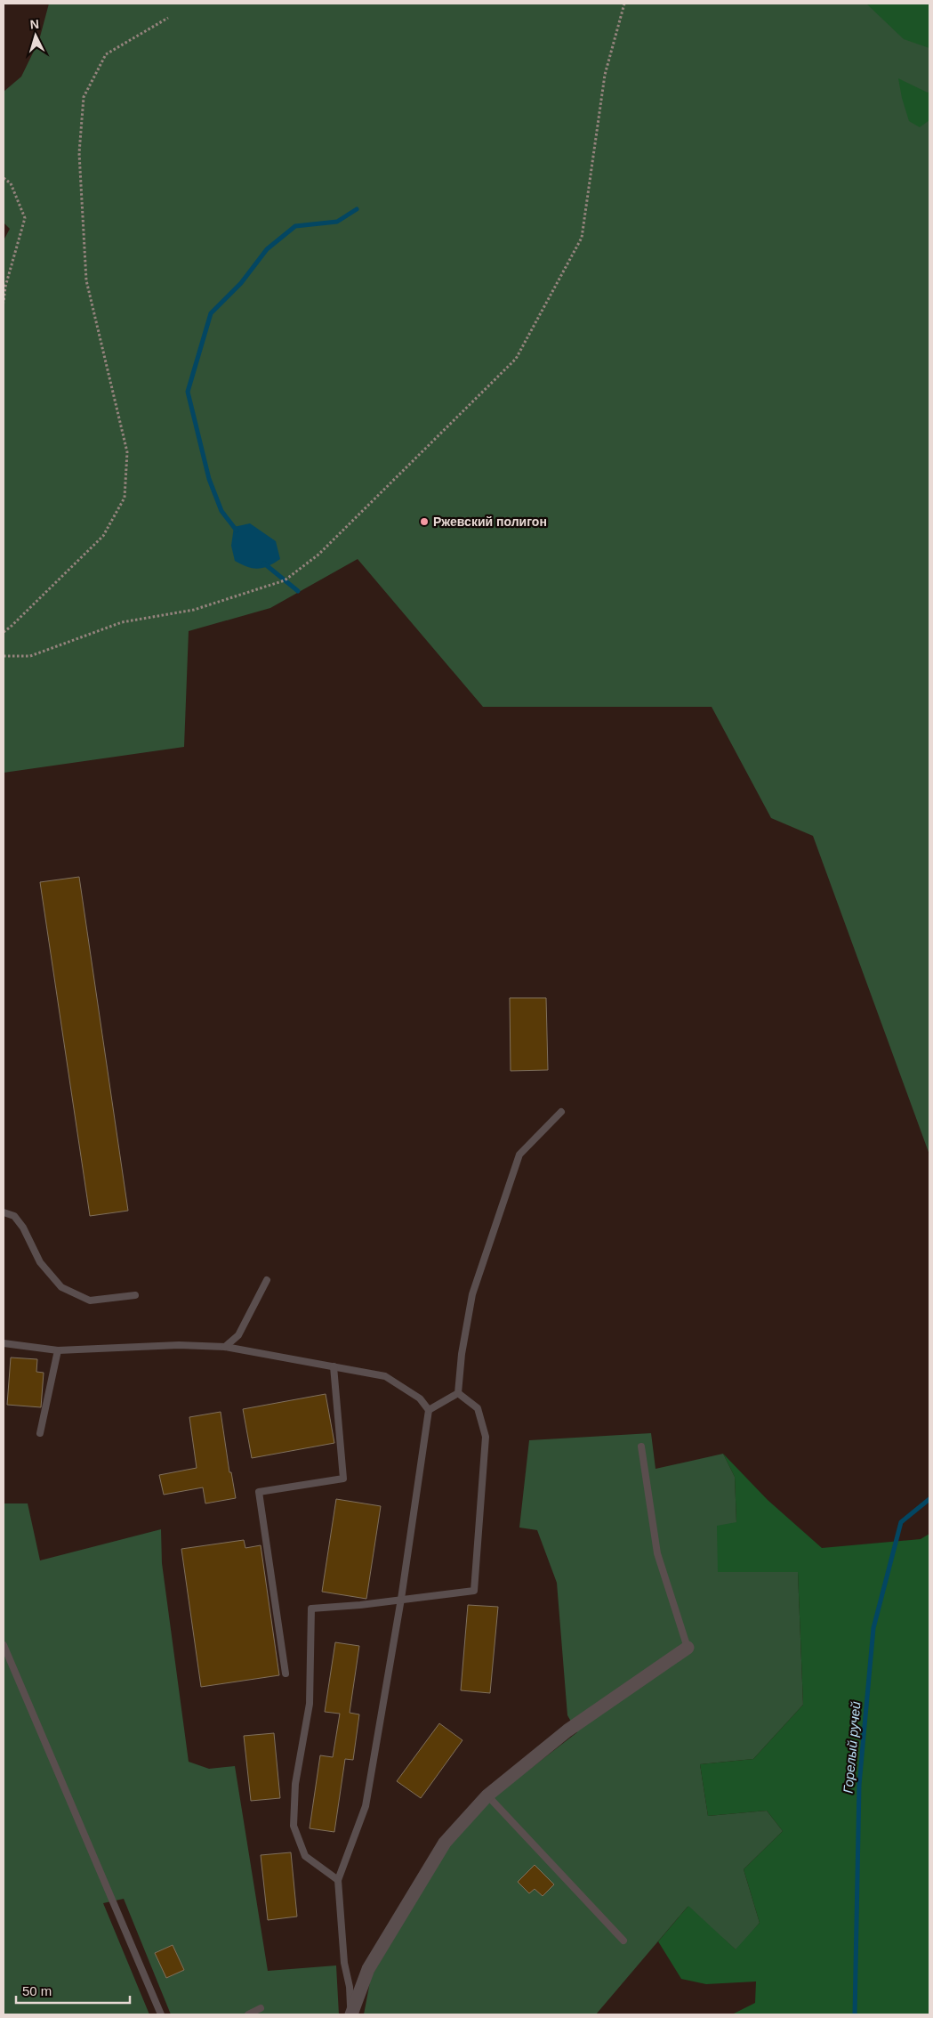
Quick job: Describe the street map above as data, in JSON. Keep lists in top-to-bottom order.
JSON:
{
  "water": ["Горелый ручей"],
  "places": ["Ржевский полигон"],
  "scale_bar": "50 m",
  "north": "top"
}
